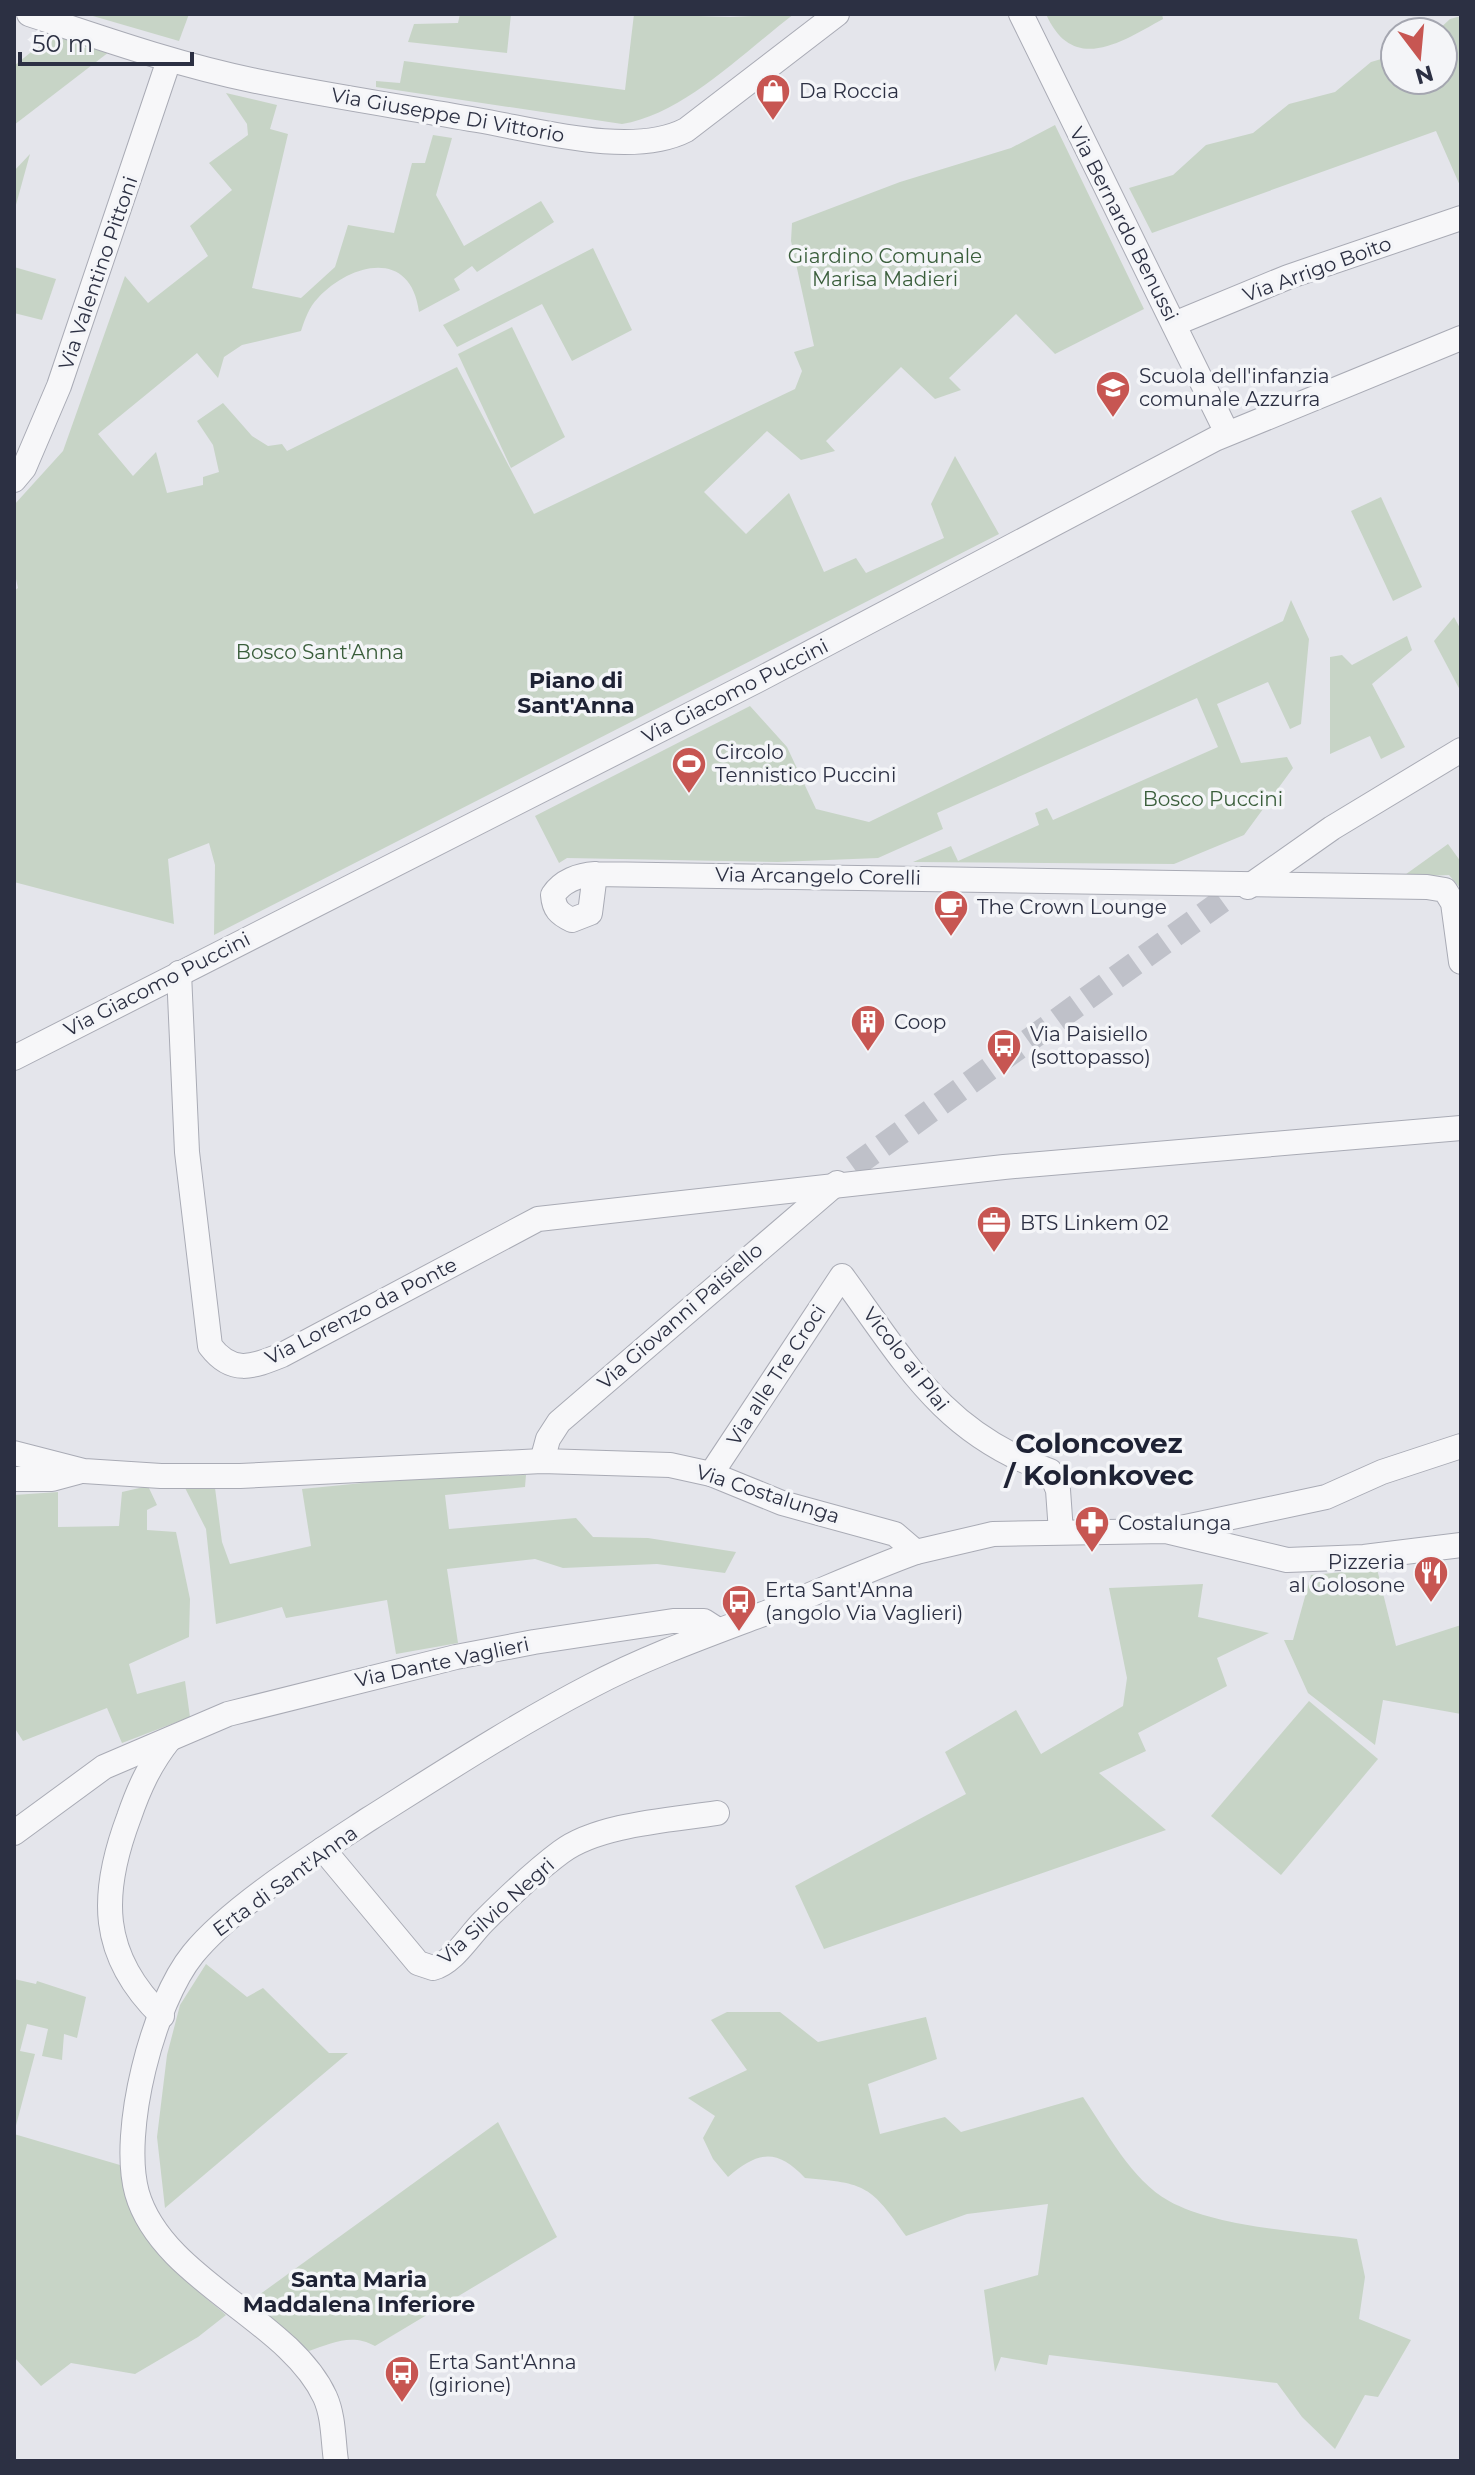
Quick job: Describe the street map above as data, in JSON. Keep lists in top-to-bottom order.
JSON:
{
  "streets": {
    "street": [
      "Via Giuseppe Di Vittorio",
      "Via Bernardo Benussi",
      "Via Arrigo Boito",
      "Via Valentino Pittoni",
      "Via Giacomo Puccini",
      "Via Arcangelo Corelli",
      "Via Lorenzo da Ponte",
      "Via Giovanni Paisiello",
      "Vicolo ai Plai",
      "Via alle Tre Croci",
      "Via Costalunga",
      "Via Dante Vaglieri",
      "Erta di Sant'Anna",
      "Via Silvio Negri"
    ]
  },
  "crossings": [
    ["Via Giuseppe Di Vittorio", "Via Valentino Pittoni"],
    ["Via Bernardo Benussi", "Via Arrigo Boito"],
    ["Via Bernardo Benussi", "Via Giacomo Puccini"],
    ["Via Giacomo Puccini", "Via Lorenzo da Ponte"],
    ["Via Lorenzo da Ponte", "Via Giovanni Paisiello"],
    ["Via Giovanni Paisiello", "Via Costalunga"],
    ["Vicolo ai Plai", "Via alle Tre Croci"],
    ["Via alle Tre Croci", "Via Costalunga"],
    ["Via Costalunga", "Erta di Sant'Anna"],
    ["Via Dante Vaglieri", "Erta di Sant'Anna"],
    ["Erta di Sant'Anna", "Via Silvio Negri"]
  ],
  "districts": ["Piano di Sant'Anna", "Coloncovez / Kolonkovec", "Santa Maria Maddalena Inferiore"],
  "parks": ["Giardino Comunale Marisa Madieri", "Bosco Sant'Anna", "Bosco Puccini"],
  "places": {
    "shop": ["Da Roccia"],
    "school or university": ["Scuola dell'infanzia comunale Azzurra"],
    "sports": ["Circolo Tennistico Puccini"],
    "cafe": ["The Crown Lounge"],
    "building": ["Coop"],
    "bus stop": ["Via Paisiello (sottopasso)", "Erta Sant'Anna (angolo Via Vaglieri)", "Erta Sant'Anna (girione)"],
    "office": ["BTS Linkem 02"],
    "pharmacy": ["Costalunga"],
    "restaurant": ["Pizzeria al Golosone"]
  },
  "scale_bar": "50 m",
  "north": "bottom"
}
